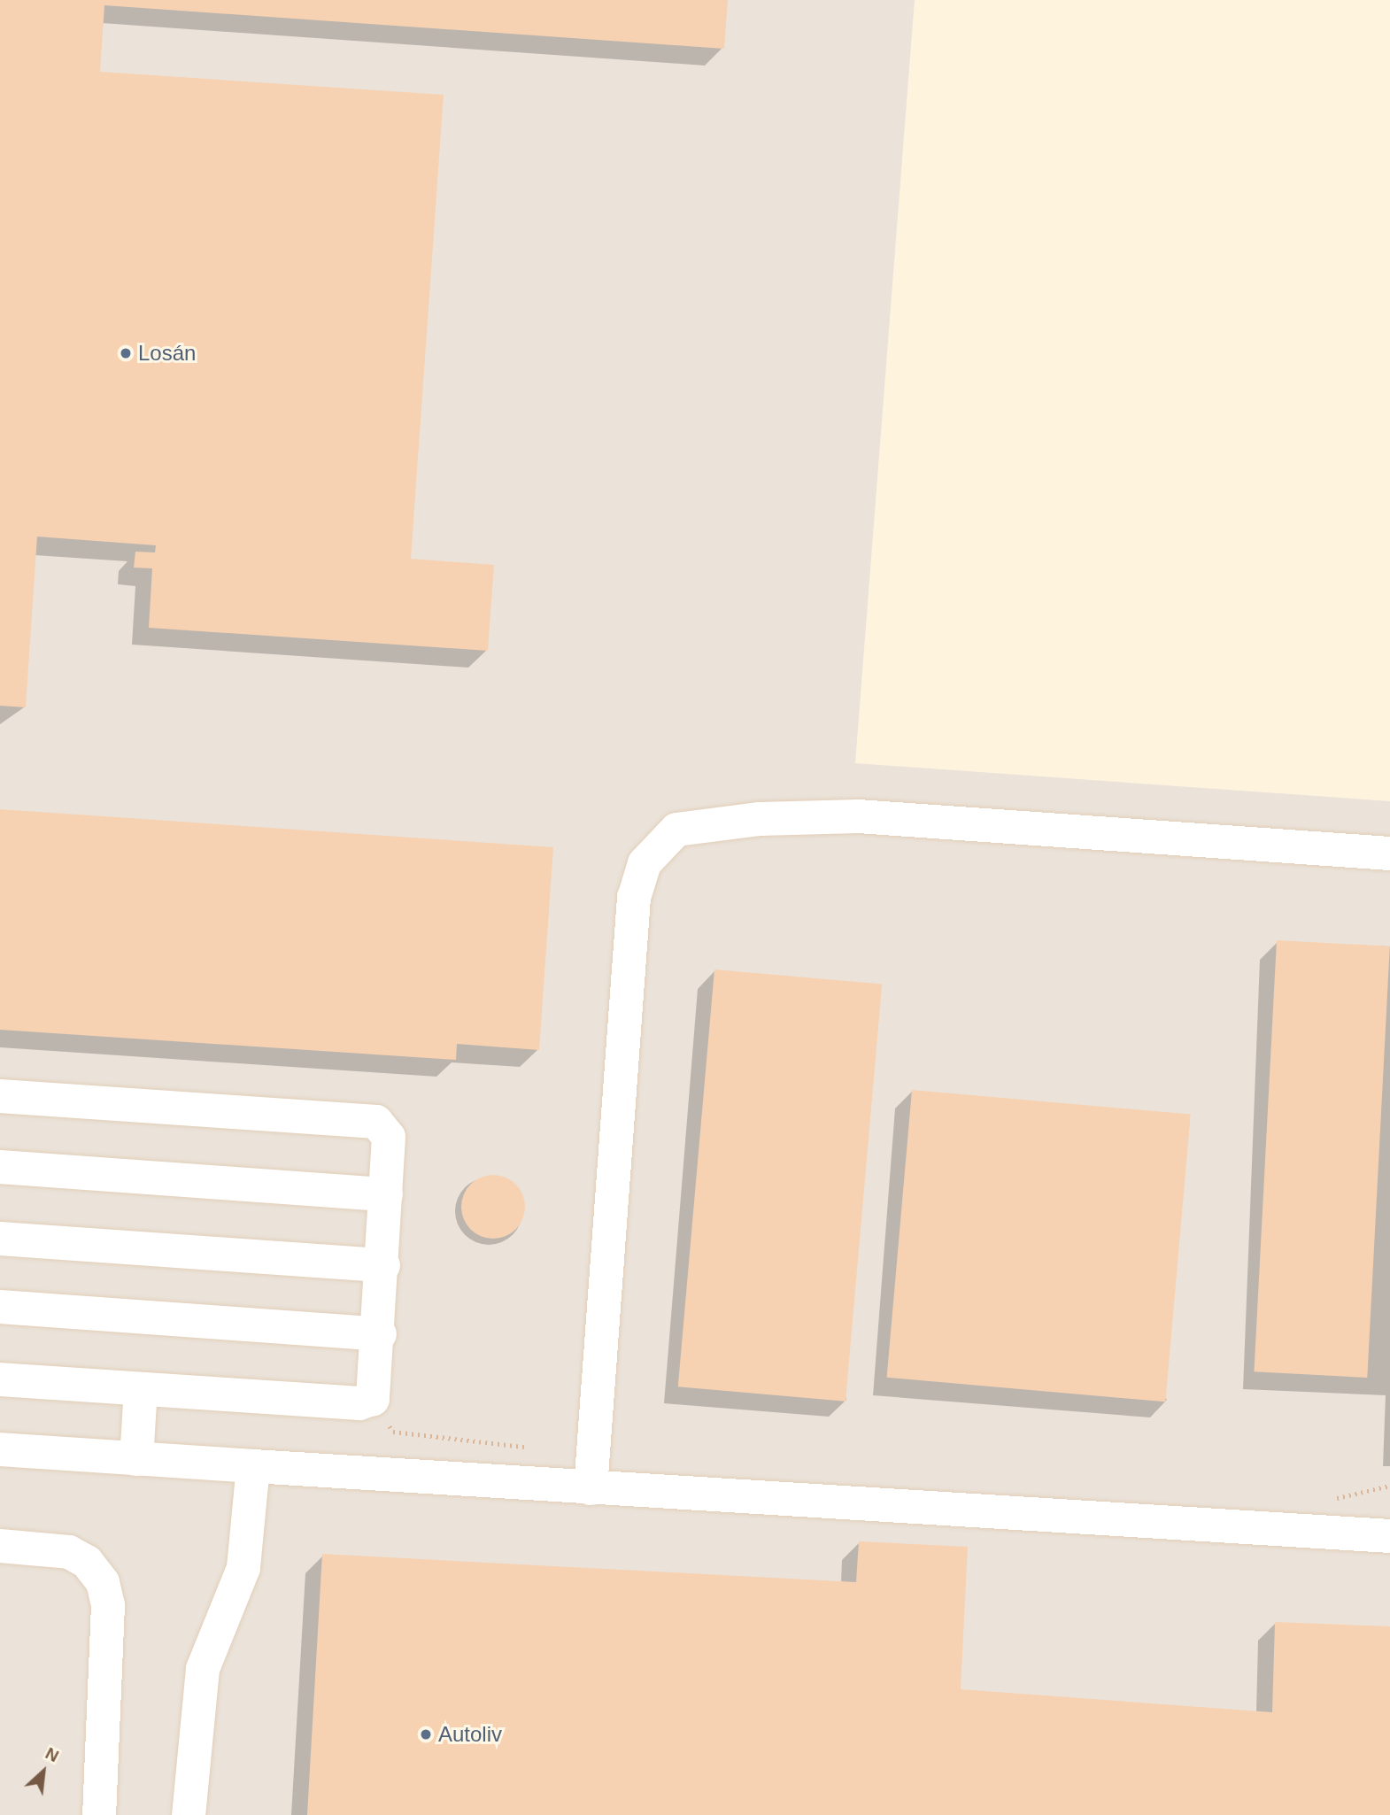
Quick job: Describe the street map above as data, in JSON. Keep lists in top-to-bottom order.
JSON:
{
  "places": ["Losán", "Autoliv"],
  "north": "top right"
}
